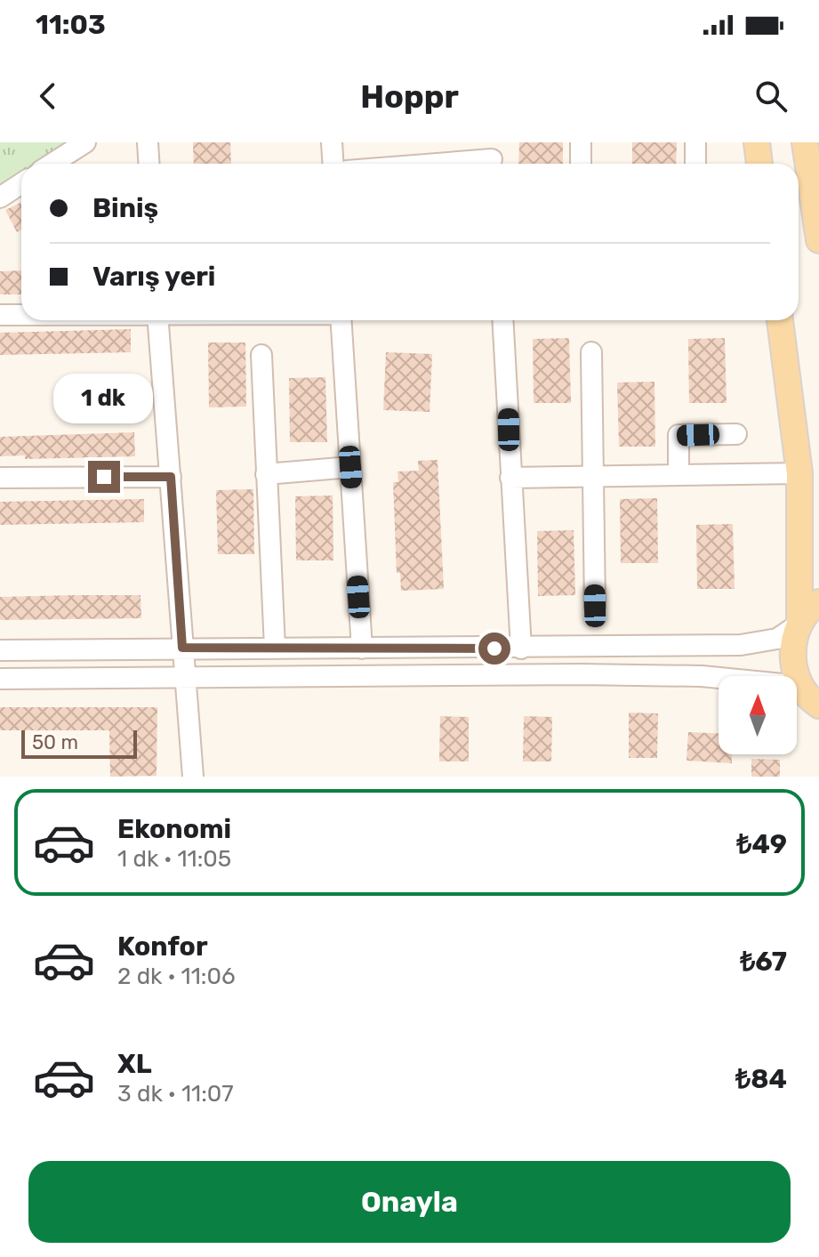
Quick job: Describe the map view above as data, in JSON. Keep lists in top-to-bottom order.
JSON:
{
  "scale_bar": "50 m",
  "north": "top",
  "page": {
    "status": "11:03",
    "header": "Hoppr",
    "banner": ["Biniş", "Varış yeri"],
    "bubble": "1 dk",
    "scale": "50 m",
    "list": [
      {
        "name": "Ekonomi",
        "note": "1 dk · 11:05",
        "value": "₺49"
      },
      {
        "name": "Konfor",
        "note": "2 dk · 11:06",
        "value": "₺67"
      },
      {
        "name": "XL",
        "note": "3 dk · 11:07",
        "value": "₺84"
      }
    ],
    "buttons": "Onayla"
  }
}
